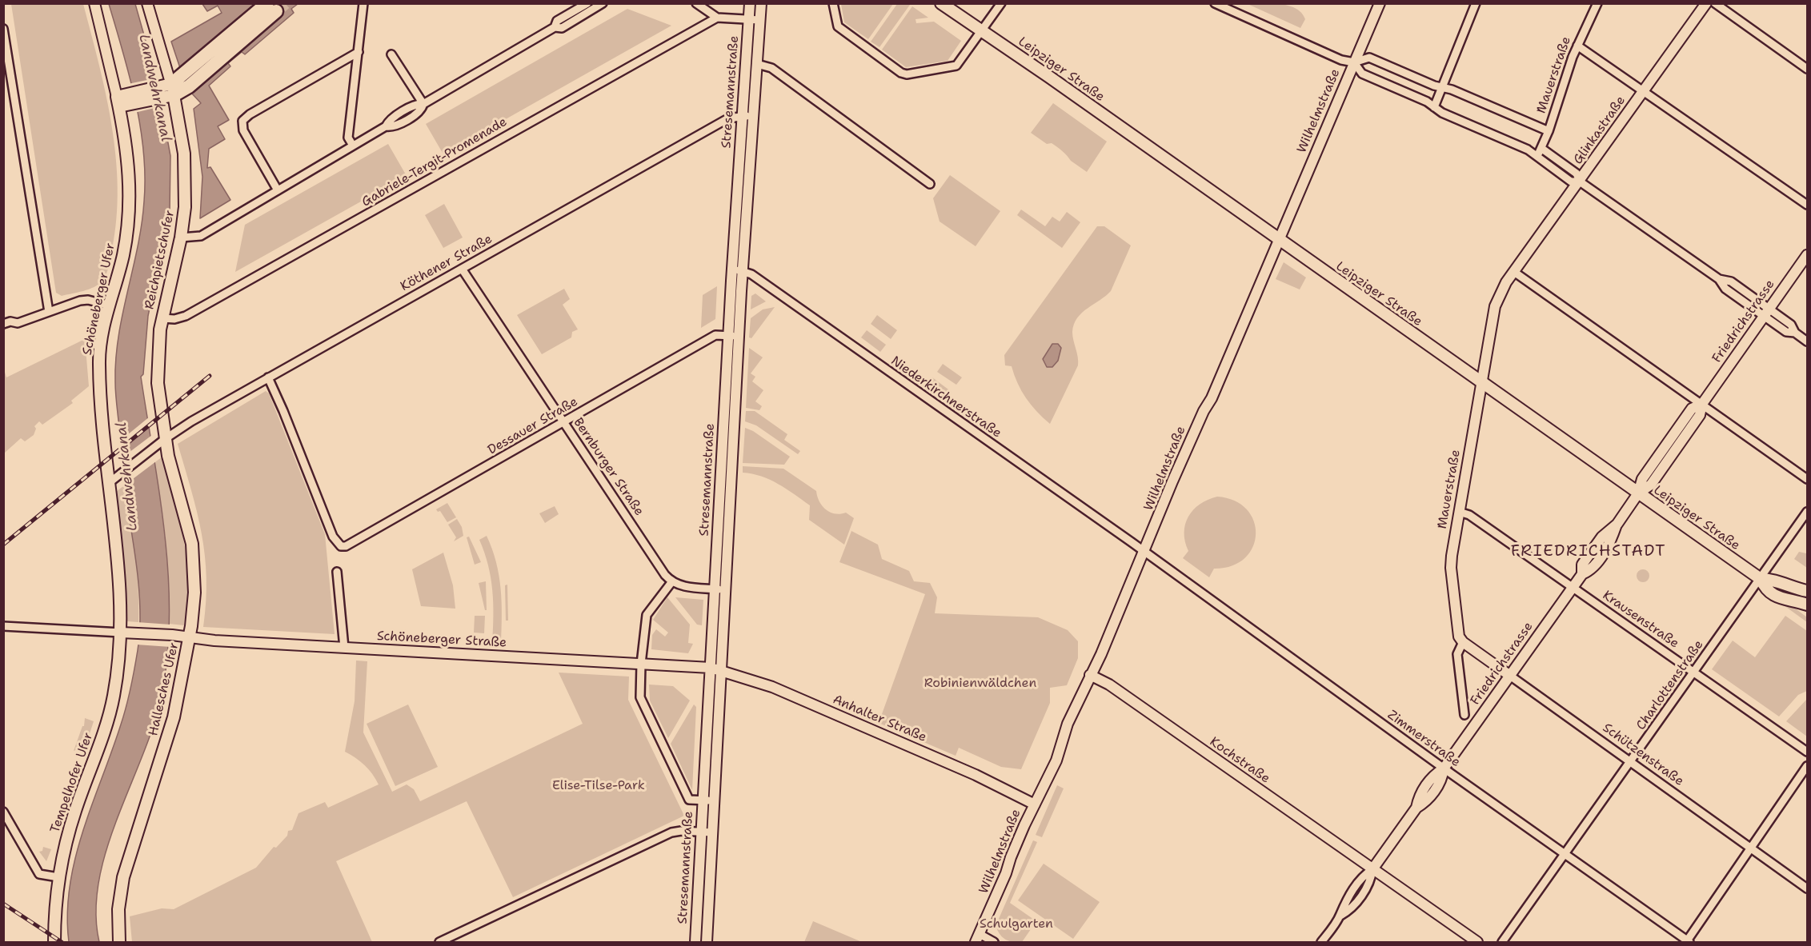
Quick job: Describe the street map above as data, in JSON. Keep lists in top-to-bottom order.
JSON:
{
  "streets": {
    "main road": [
      "Leipziger Straße",
      "Mauerstraße",
      "Stresemannstraße",
      "Wilhelmstraße",
      "Glinkastraße",
      "Reichpietschufer",
      "Schöneberger Ufer",
      "Friedrichstrasse",
      "Schöneberger Straße",
      "Hallesches Ufer",
      "Anhalter Straße",
      "Schützenstraße",
      "Kochstraße",
      "Tempelhofer Ufer"
    ],
    "street": [
      "Gabriele-Tergit-Promenade",
      "Köthener Straße",
      "Niederkirchnerstraße",
      "Dessauer Straße",
      "Bernburger Straße",
      "Krausenstraße",
      "Charlottenstraße",
      "Zimmerstraße"
    ]
  },
  "crossings": [
    ["Leipziger Straße", "Mauerstraße"],
    ["Leipziger Straße", "Wilhelmstraße"],
    ["Leipziger Straße", "Friedrichstrasse"],
    ["Leipziger Straße", "Charlottenstraße"],
    ["Mauerstraße", "Glinkastraße"],
    ["Mauerstraße", "Krausenstraße"],
    ["Mauerstraße", "Schützenstraße"],
    ["Stresemannstraße", "Köthener Straße"],
    ["Stresemannstraße", "Niederkirchnerstraße"],
    ["Stresemannstraße", "Dessauer Straße"],
    ["Stresemannstraße", "Schöneberger Straße"],
    ["Stresemannstraße", "Anhalter Straße"],
    ["Wilhelmstraße", "Niederkirchnerstraße"],
    ["Wilhelmstraße", "Anhalter Straße"],
    ["Wilhelmstraße", "Zimmerstraße"],
    ["Wilhelmstraße", "Kochstraße"],
    ["Gabriele-Tergit-Promenade", "Reichpietschufer"],
    ["Reichpietschufer", "Köthener Straße"],
    ["Reichpietschufer", "Hallesches Ufer"],
    ["Köthener Straße", "Schöneberger Ufer"],
    ["Köthener Straße", "Dessauer Straße"],
    ["Köthener Straße", "Bernburger Straße"],
    ["Köthener Straße", "Hallesches Ufer"],
    ["Schöneberger Ufer", "Schöneberger Straße"],
    ["Schöneberger Ufer", "Tempelhofer Ufer"],
    ["Friedrichstrasse", "Krausenstraße"],
    ["Friedrichstrasse", "Zimmerstraße"],
    ["Friedrichstrasse", "Schützenstraße"],
    ["Friedrichstrasse", "Kochstraße"],
    ["Niederkirchnerstraße", "Zimmerstraße"],
    ["Dessauer Straße", "Bernburger Straße"],
    ["Krausenstraße", "Charlottenstraße"],
    ["Schöneberger Straße", "Hallesches Ufer"],
    ["Schöneberger Straße", "Anhalter Straße"],
    ["Schöneberger Straße", "Tempelhofer Ufer"],
    ["Charlottenstraße", "Zimmerstraße"],
    ["Charlottenstraße", "Schützenstraße"]
  ],
  "districts": ["FRIEDRICHSTADT"],
  "water": ["Landwehrkanal"],
  "parks": ["Robinienwäldchen", "Elise-Tilse-Park", "Schulgarten"]
}
